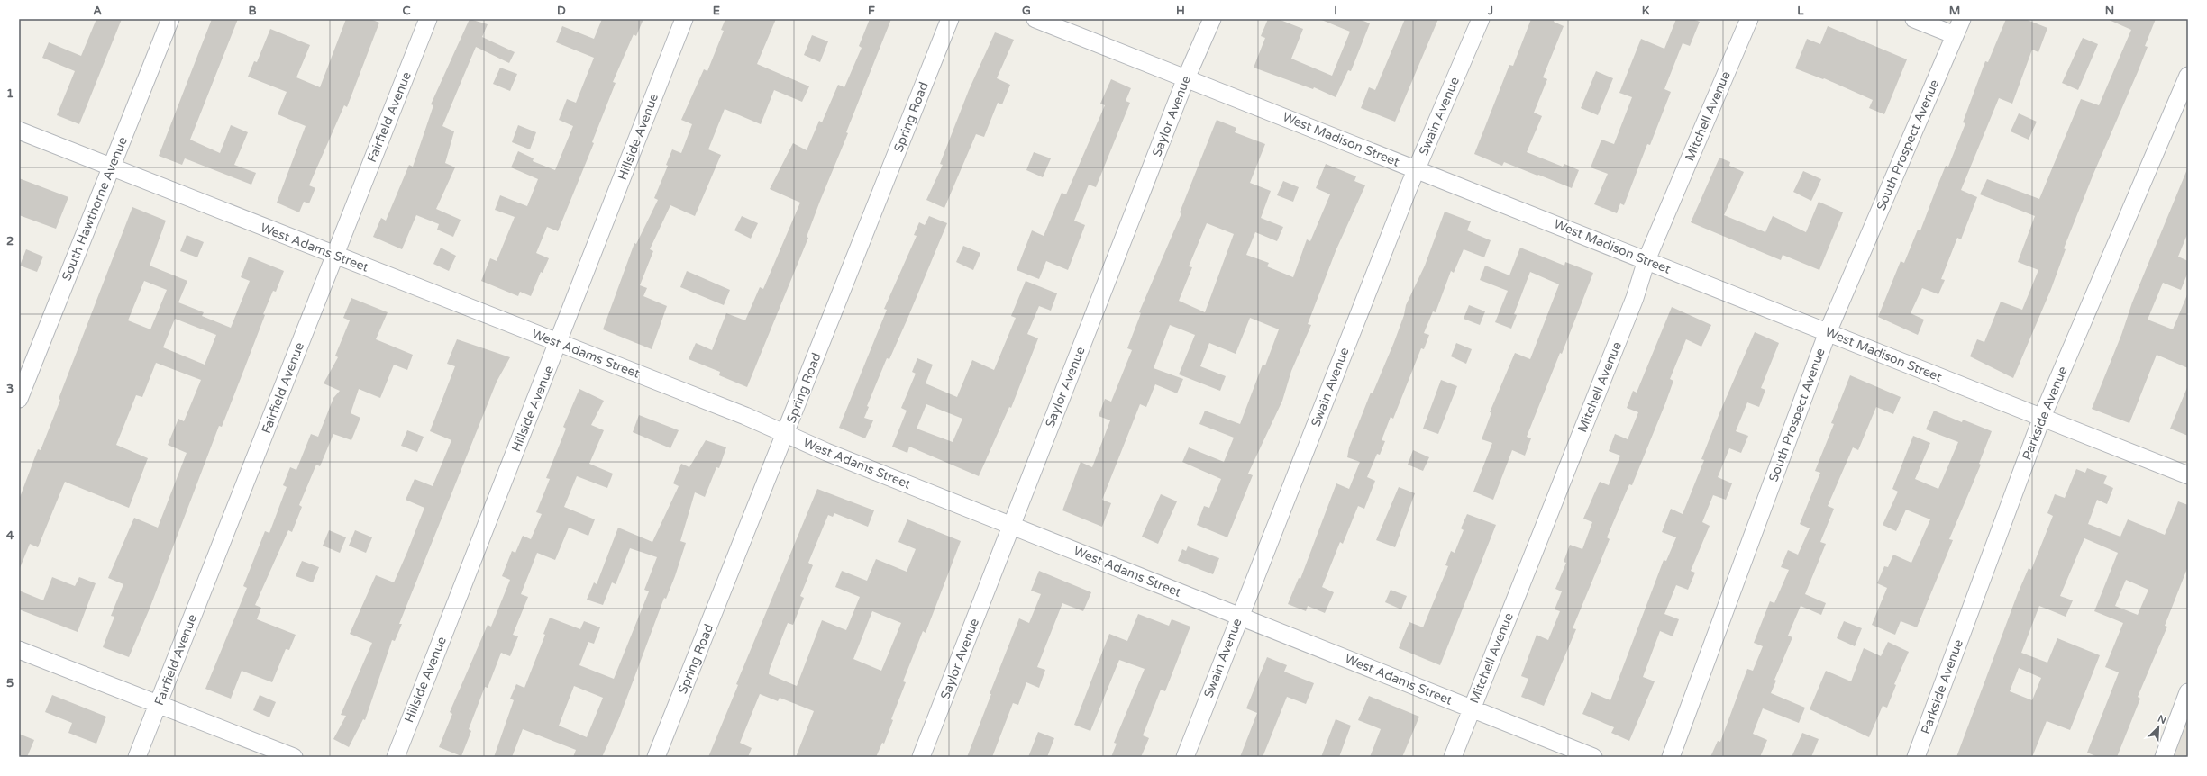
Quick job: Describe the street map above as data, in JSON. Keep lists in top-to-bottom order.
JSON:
{
  "streets": {
    "street": [
      "Saylor Avenue",
      "Swain Avenue",
      "Mitchell Avenue",
      "Fairfield Avenue",
      "Spring Road",
      "Hillside Avenue",
      "West Madison Street",
      "South Prospect Avenue",
      "South Hawthorne Avenue",
      "West Adams Street",
      "Parkside Avenue"
    ]
  },
  "crossings": [
    ["Saylor Avenue", "West Madison Street"],
    ["Saylor Avenue", "West Adams Street"],
    ["Swain Avenue", "West Madison Street"],
    ["Swain Avenue", "West Adams Street"],
    ["Mitchell Avenue", "West Madison Street"],
    ["Mitchell Avenue", "West Adams Street"],
    ["Fairfield Avenue", "West Adams Street"],
    ["Spring Road", "West Adams Street"],
    ["Hillside Avenue", "West Adams Street"],
    ["West Madison Street", "South Prospect Avenue"],
    ["West Madison Street", "Parkside Avenue"],
    ["South Hawthorne Avenue", "West Adams Street"]
  ],
  "north": "top right",
  "grid": {
    "columns": [
      "A",
      "B",
      "C",
      "D",
      "E",
      "F",
      "G",
      "H",
      "I",
      "J",
      "K",
      "L",
      "M",
      "N"
    ],
    "rows": [
      "1",
      "2",
      "3",
      "4",
      "5"
    ]
  }
}
